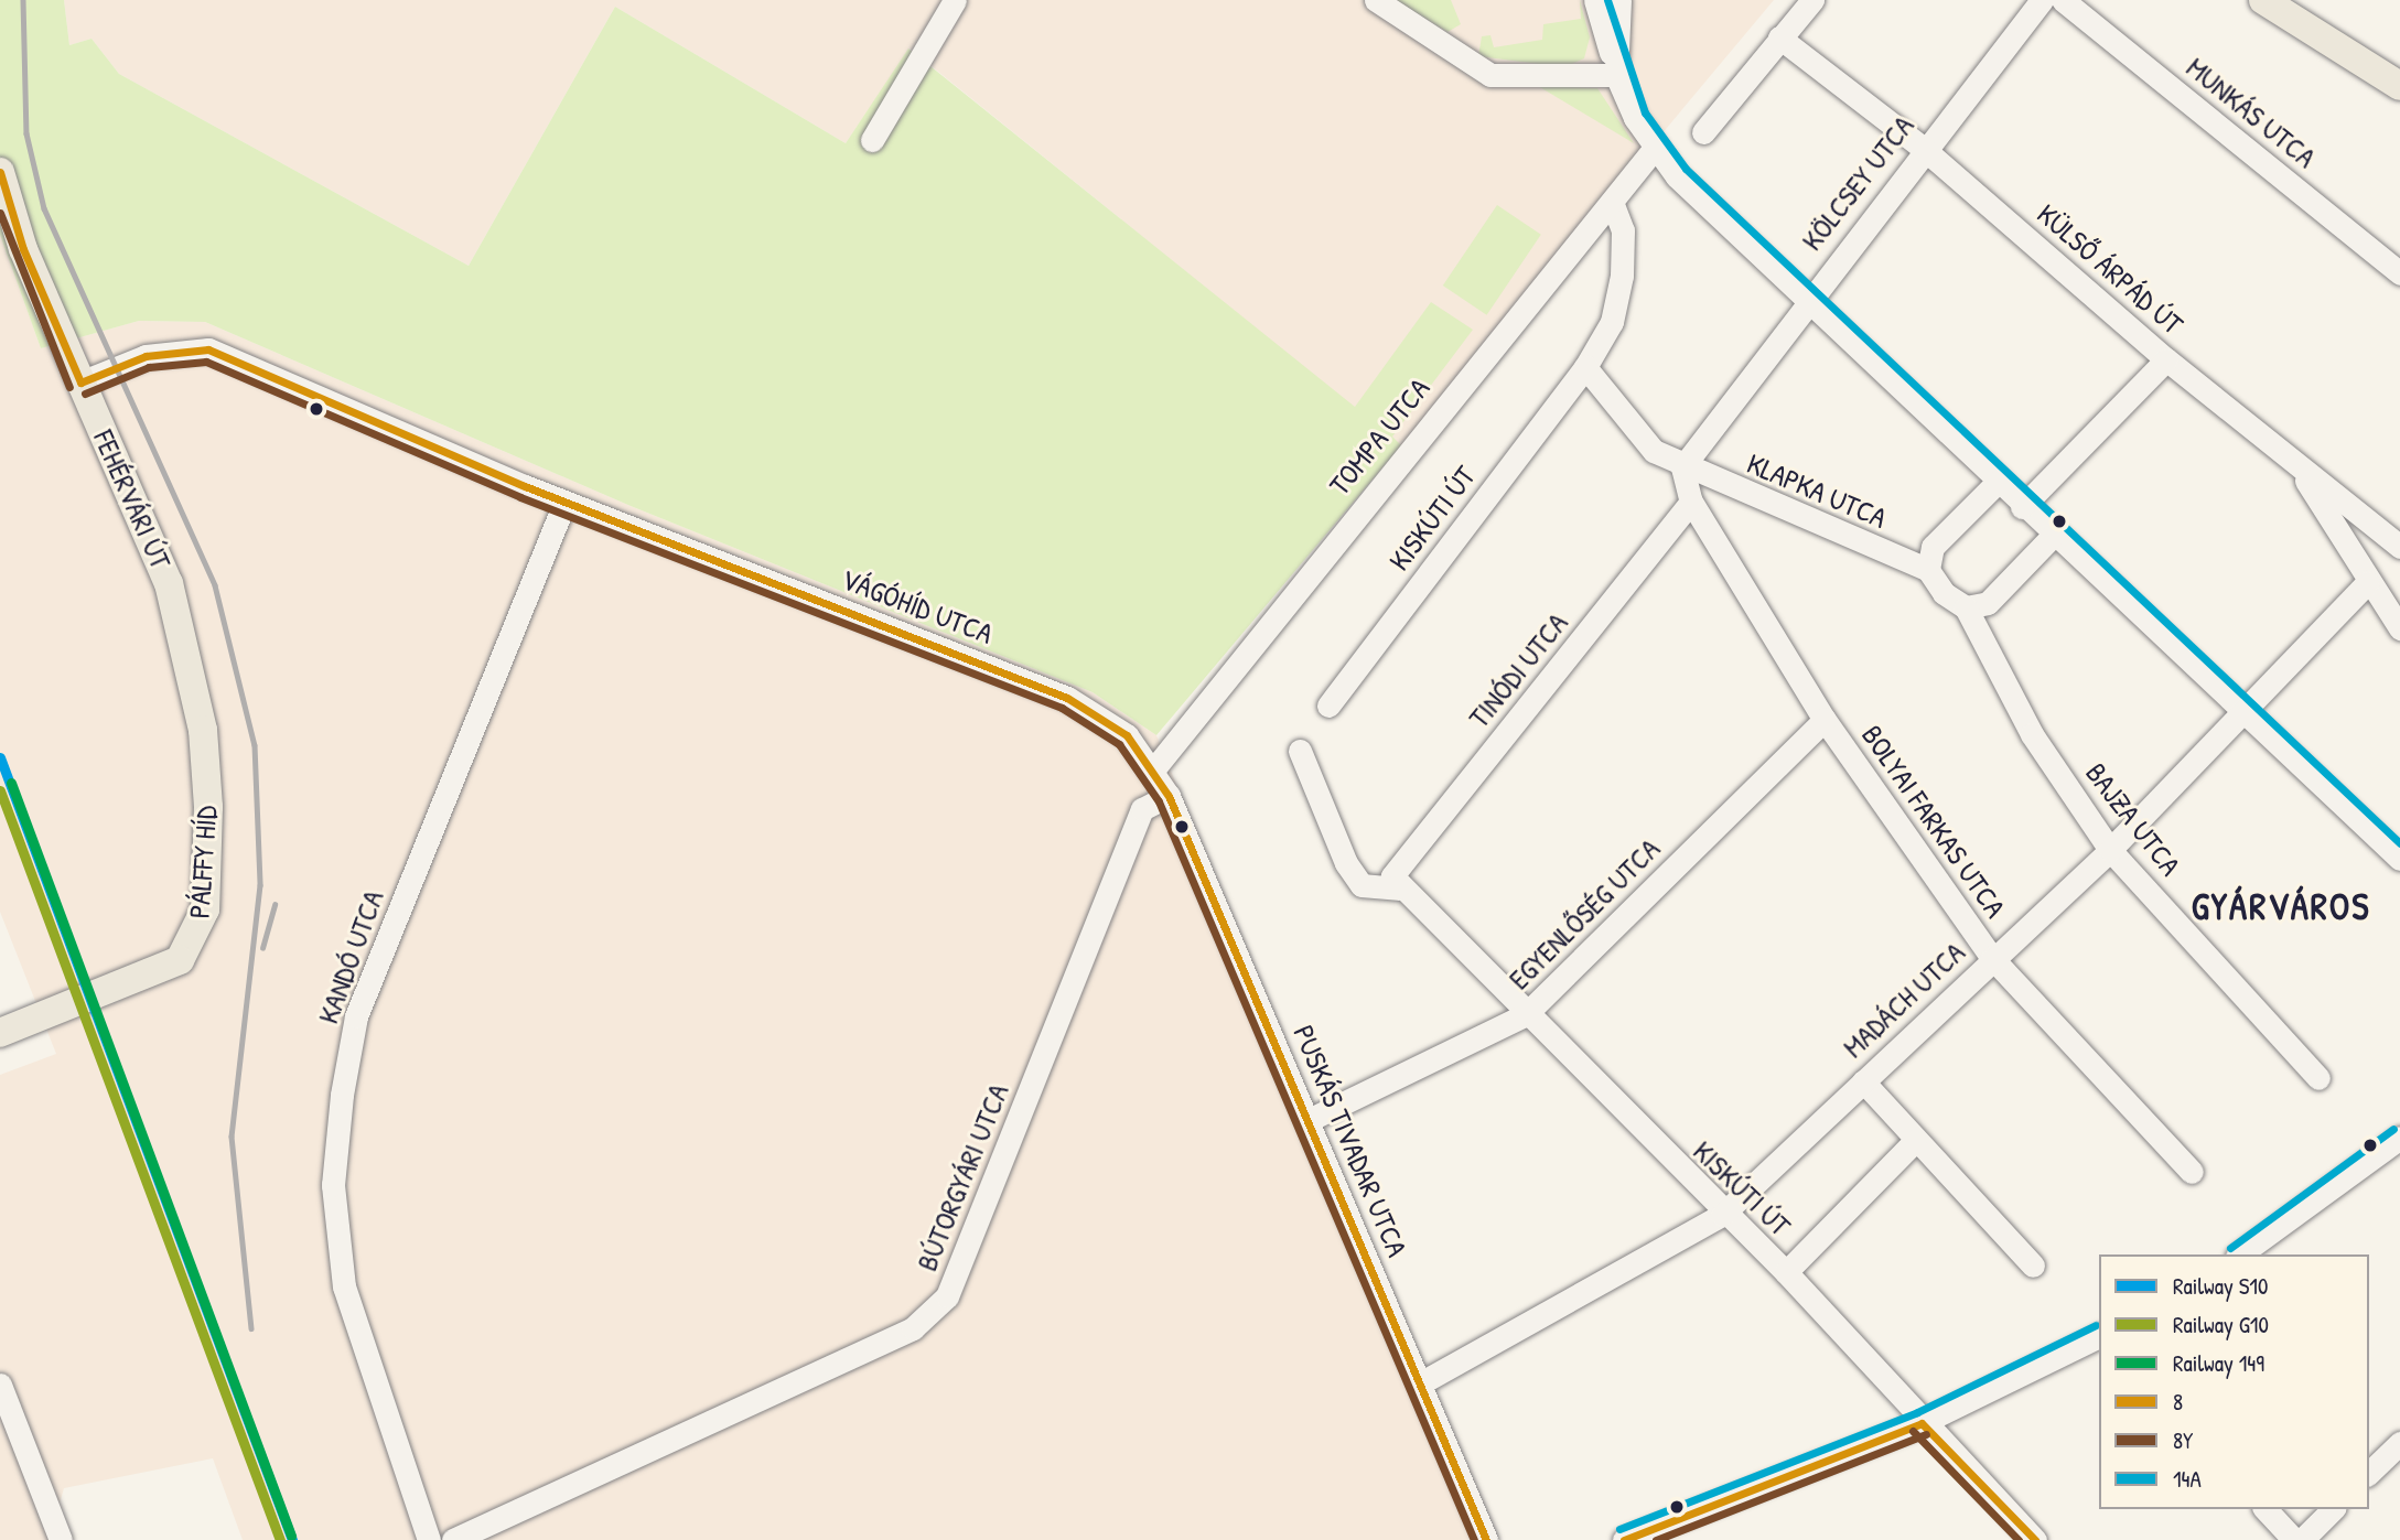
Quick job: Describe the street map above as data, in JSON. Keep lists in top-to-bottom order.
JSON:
{
  "streets": {
    "main road": ["FEHÉRVÁRI ÚT", "PÁLFFY HÍD"],
    "street": [
      "MUNKÁS UTCA",
      "KÖLCSEY UTCA",
      "KÜLSŐ ÁRPÁD ÚT",
      "TOMPA UTCA",
      "KLAPKA UTCA",
      "KISKÚTI ÚT",
      "VÁGÓHÍD UTCA",
      "TINÓDI UTCA",
      "BAJZA UTCA",
      "BOLYAI FARKAS UTCA",
      "EGYENLŐSÉG UTCA",
      "KANDÓ UTCA",
      "MADÁCH UTCA",
      "PUSKÁS TIVADAR UTCA",
      "BÚTORGYÁRI UTCA"
    ]
  },
  "crossings": [
    ["KÖLCSEY UTCA", "KÜLSŐ ÁRPÁD ÚT"],
    ["KÖLCSEY UTCA", "KLAPKA UTCA"],
    ["KÖLCSEY UTCA", "BOLYAI FARKAS UTCA"],
    ["TOMPA UTCA", "VÁGÓHÍD UTCA"],
    ["TOMPA UTCA", "PUSKÁS TIVADAR UTCA"],
    ["KLAPKA UTCA", "BAJZA UTCA"],
    ["KLAPKA UTCA", "BOLYAI FARKAS UTCA"],
    ["FEHÉRVÁRI ÚT", "VÁGÓHÍD UTCA"],
    ["FEHÉRVÁRI ÚT", "PÁLFFY HÍD"],
    ["KISKÚTI ÚT", "TINÓDI UTCA"],
    ["KISKÚTI ÚT", "EGYENLŐSÉG UTCA"],
    ["KISKÚTI ÚT", "MADÁCH UTCA"],
    ["VÁGÓHÍD UTCA", "KANDÓ UTCA"],
    ["VÁGÓHÍD UTCA", "PUSKÁS TIVADAR UTCA"],
    ["TINÓDI UTCA", "BOLYAI FARKAS UTCA"],
    ["BAJZA UTCA", "MADÁCH UTCA"],
    ["BOLYAI FARKAS UTCA", "EGYENLŐSÉG UTCA"],
    ["BOLYAI FARKAS UTCA", "MADÁCH UTCA"],
    ["EGYENLŐSÉG UTCA", "PUSKÁS TIVADAR UTCA"],
    ["MADÁCH UTCA", "PUSKÁS TIVADAR UTCA"],
    ["PUSKÁS TIVADAR UTCA", "BÚTORGYÁRI UTCA"]
  ],
  "districts": ["GYÁRVÁROS"],
  "lines": [
    "transit line 14A",
    "transit line 8",
    "transit line 8Y",
    "rail line S10",
    "rail line 149",
    "rail line G10"
  ],
  "legend": [
    "Railway S10",
    "Railway G10",
    "Railway 149",
    "8",
    "8Y",
    "14A"
  ]
}
